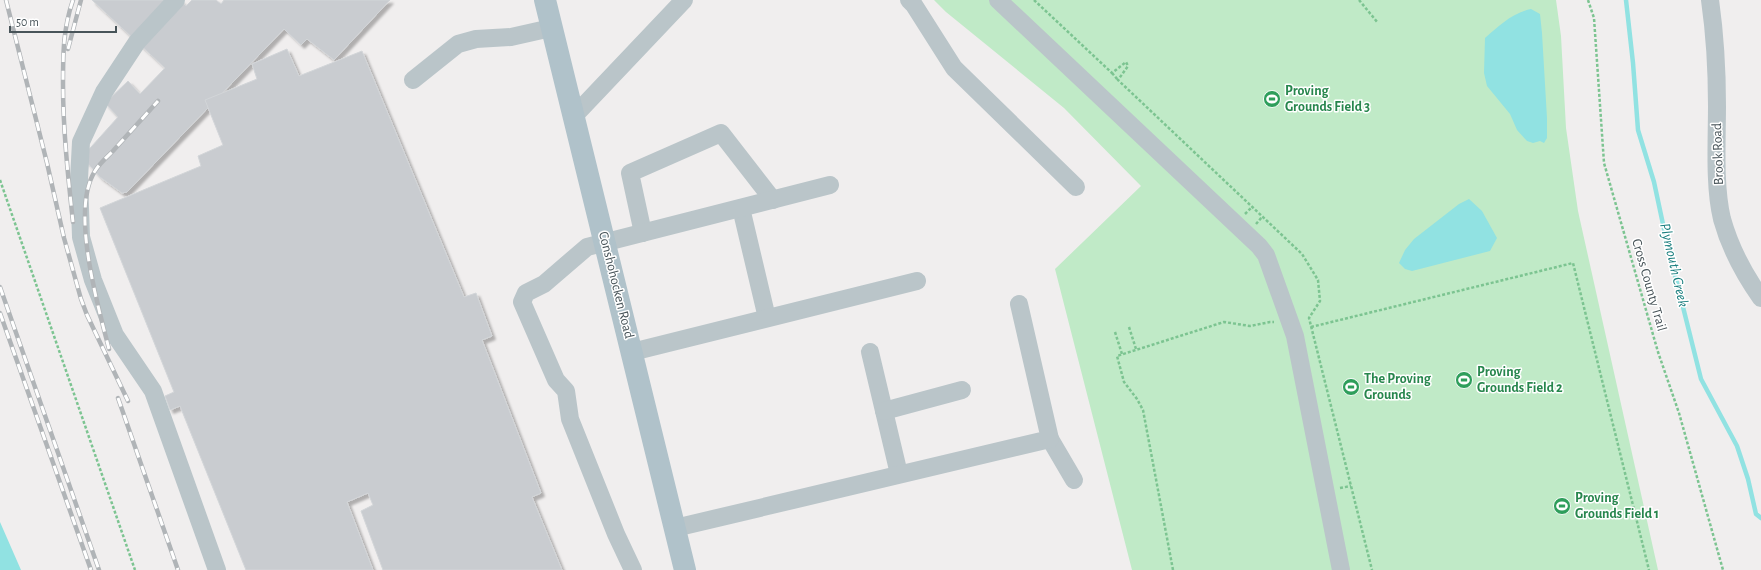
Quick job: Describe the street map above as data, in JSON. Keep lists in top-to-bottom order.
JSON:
{
  "streets": {
    "main road": ["Conshohocken Road"],
    "street": ["Brook Road"],
    "path": ["Cross County Trail"]
  },
  "water": ["Plymouth Creek"],
  "places": {
    "sports": [
      "Proving Grounds Field 3",
      "Proving Grounds Field 2",
      "The Proving Grounds",
      "Proving Grounds Field 1"
    ]
  },
  "scale_bar": "50 m"
}
